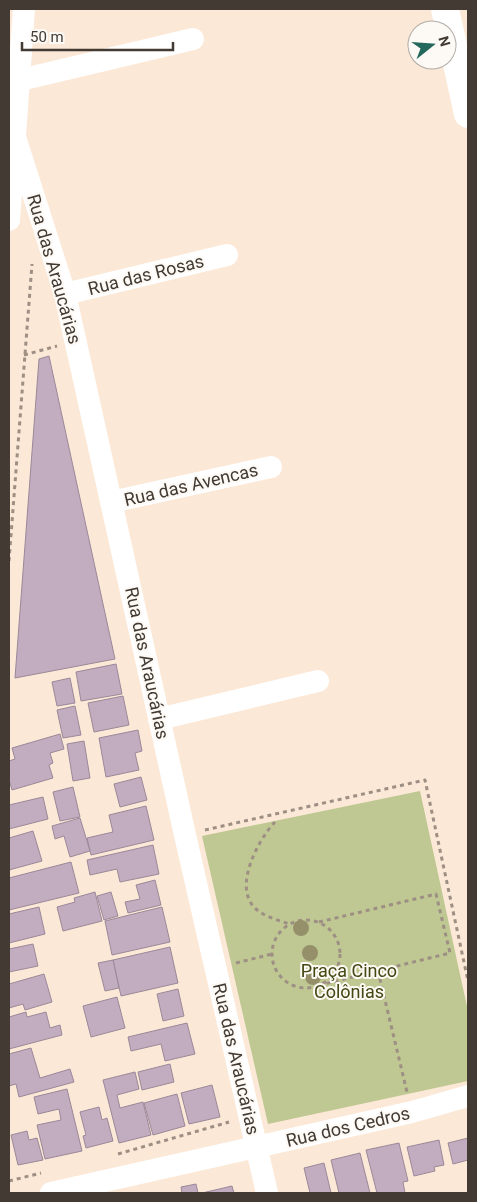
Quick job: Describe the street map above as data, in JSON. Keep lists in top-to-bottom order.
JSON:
{
  "streets": {
    "street": [
      "Rua das Araucárias",
      "Rua das Rosas",
      "Rua das Avencas",
      "Rua dos Cedros"
    ]
  },
  "crossings": [
    ["Rua das Araucárias", "Rua das Rosas"],
    ["Rua das Araucárias", "Rua das Avencas"],
    ["Rua das Araucárias", "Rua dos Cedros"]
  ],
  "parks": ["Praça Cinco Colônias"],
  "scale_bar": "50 m",
  "north": "right"
}
